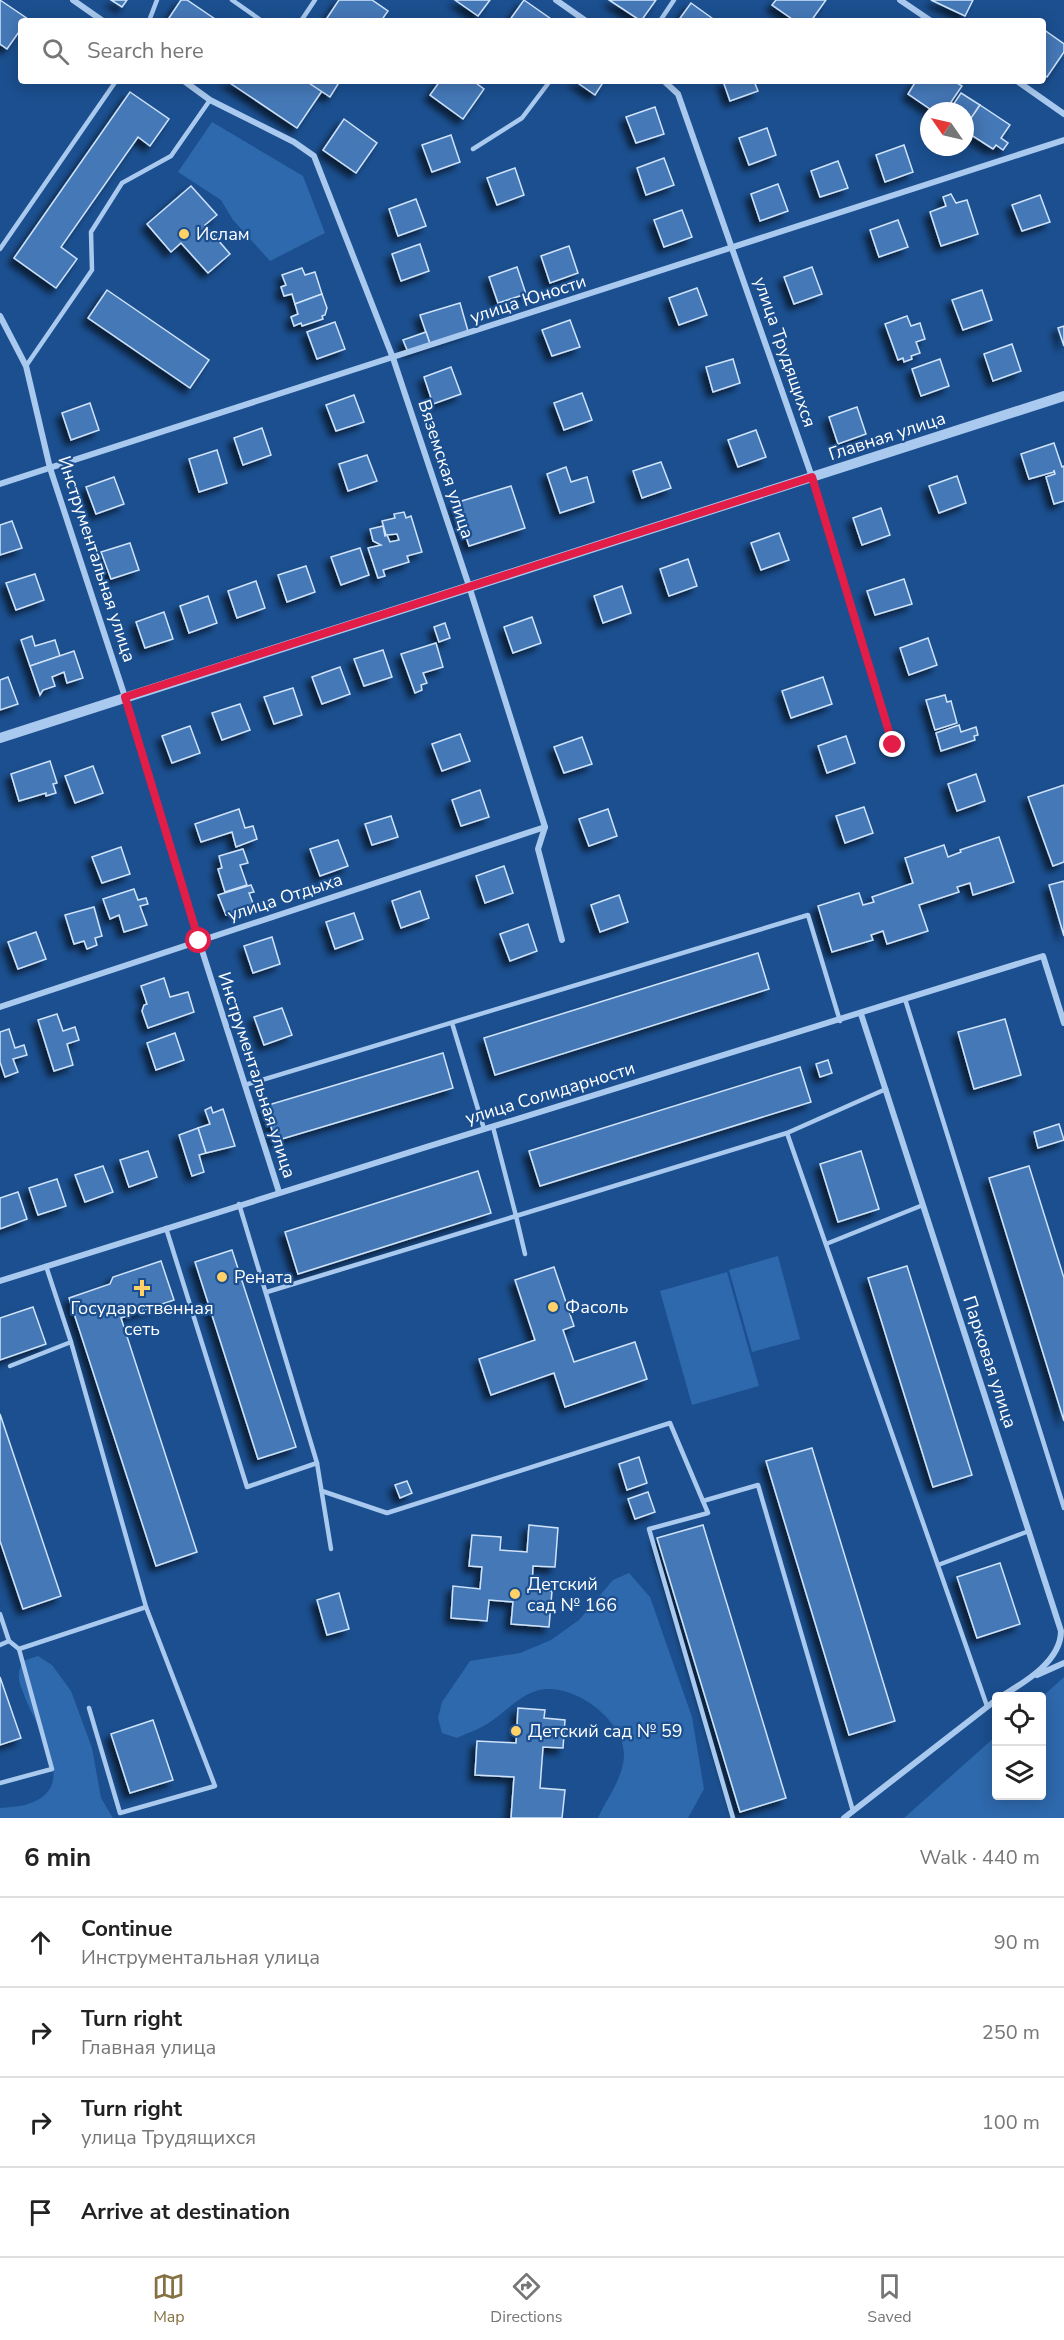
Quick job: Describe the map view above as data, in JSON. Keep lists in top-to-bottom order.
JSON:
{
  "streets": {
    "street": [
      "улица Юности",
      "улица Трудящихся",
      "Главная улица",
      "Вяземская улица",
      "Инструментальная улица",
      "улица Отдыха",
      "улица Солидарности",
      "Парковая улица"
    ]
  },
  "crossings": [
    ["улица Юности", "улица Трудящихся"],
    ["улица Юности", "Вяземская улица"],
    ["улица Юности", "Инструментальная улица"],
    ["улица Трудящихся", "Главная улица"],
    ["Главная улица", "Вяземская улица"],
    ["Главная улица", "Инструментальная улица"],
    ["Вяземская улица", "улица Отдыха"],
    ["Инструментальная улица", "улица Отдыха"],
    ["Инструментальная улица", "улица Солидарности"],
    ["улица Солидарности", "Парковая улица"]
  ],
  "places": {
    "other": [
      "Ислам",
      "Рената",
      "Фасоль",
      "Детский сад № 166",
      "Детский сад № 59"
    ],
    "health": ["Государственная сеть"]
  },
  "north": "top left",
  "page": {
    "search": "Search here",
    "heading": ["6 min", "Walk · 440 m"],
    "list": [
      ["Continue", "Инструментальная улица", "90 m"],
      ["Turn right", "Главная улица", "250 m"],
      ["Turn right", "улица Трудящихся", "100 m"],
      "Arrive at destination"
    ],
    "nav": ["Map", "Directions", "Saved"]
  }
}
